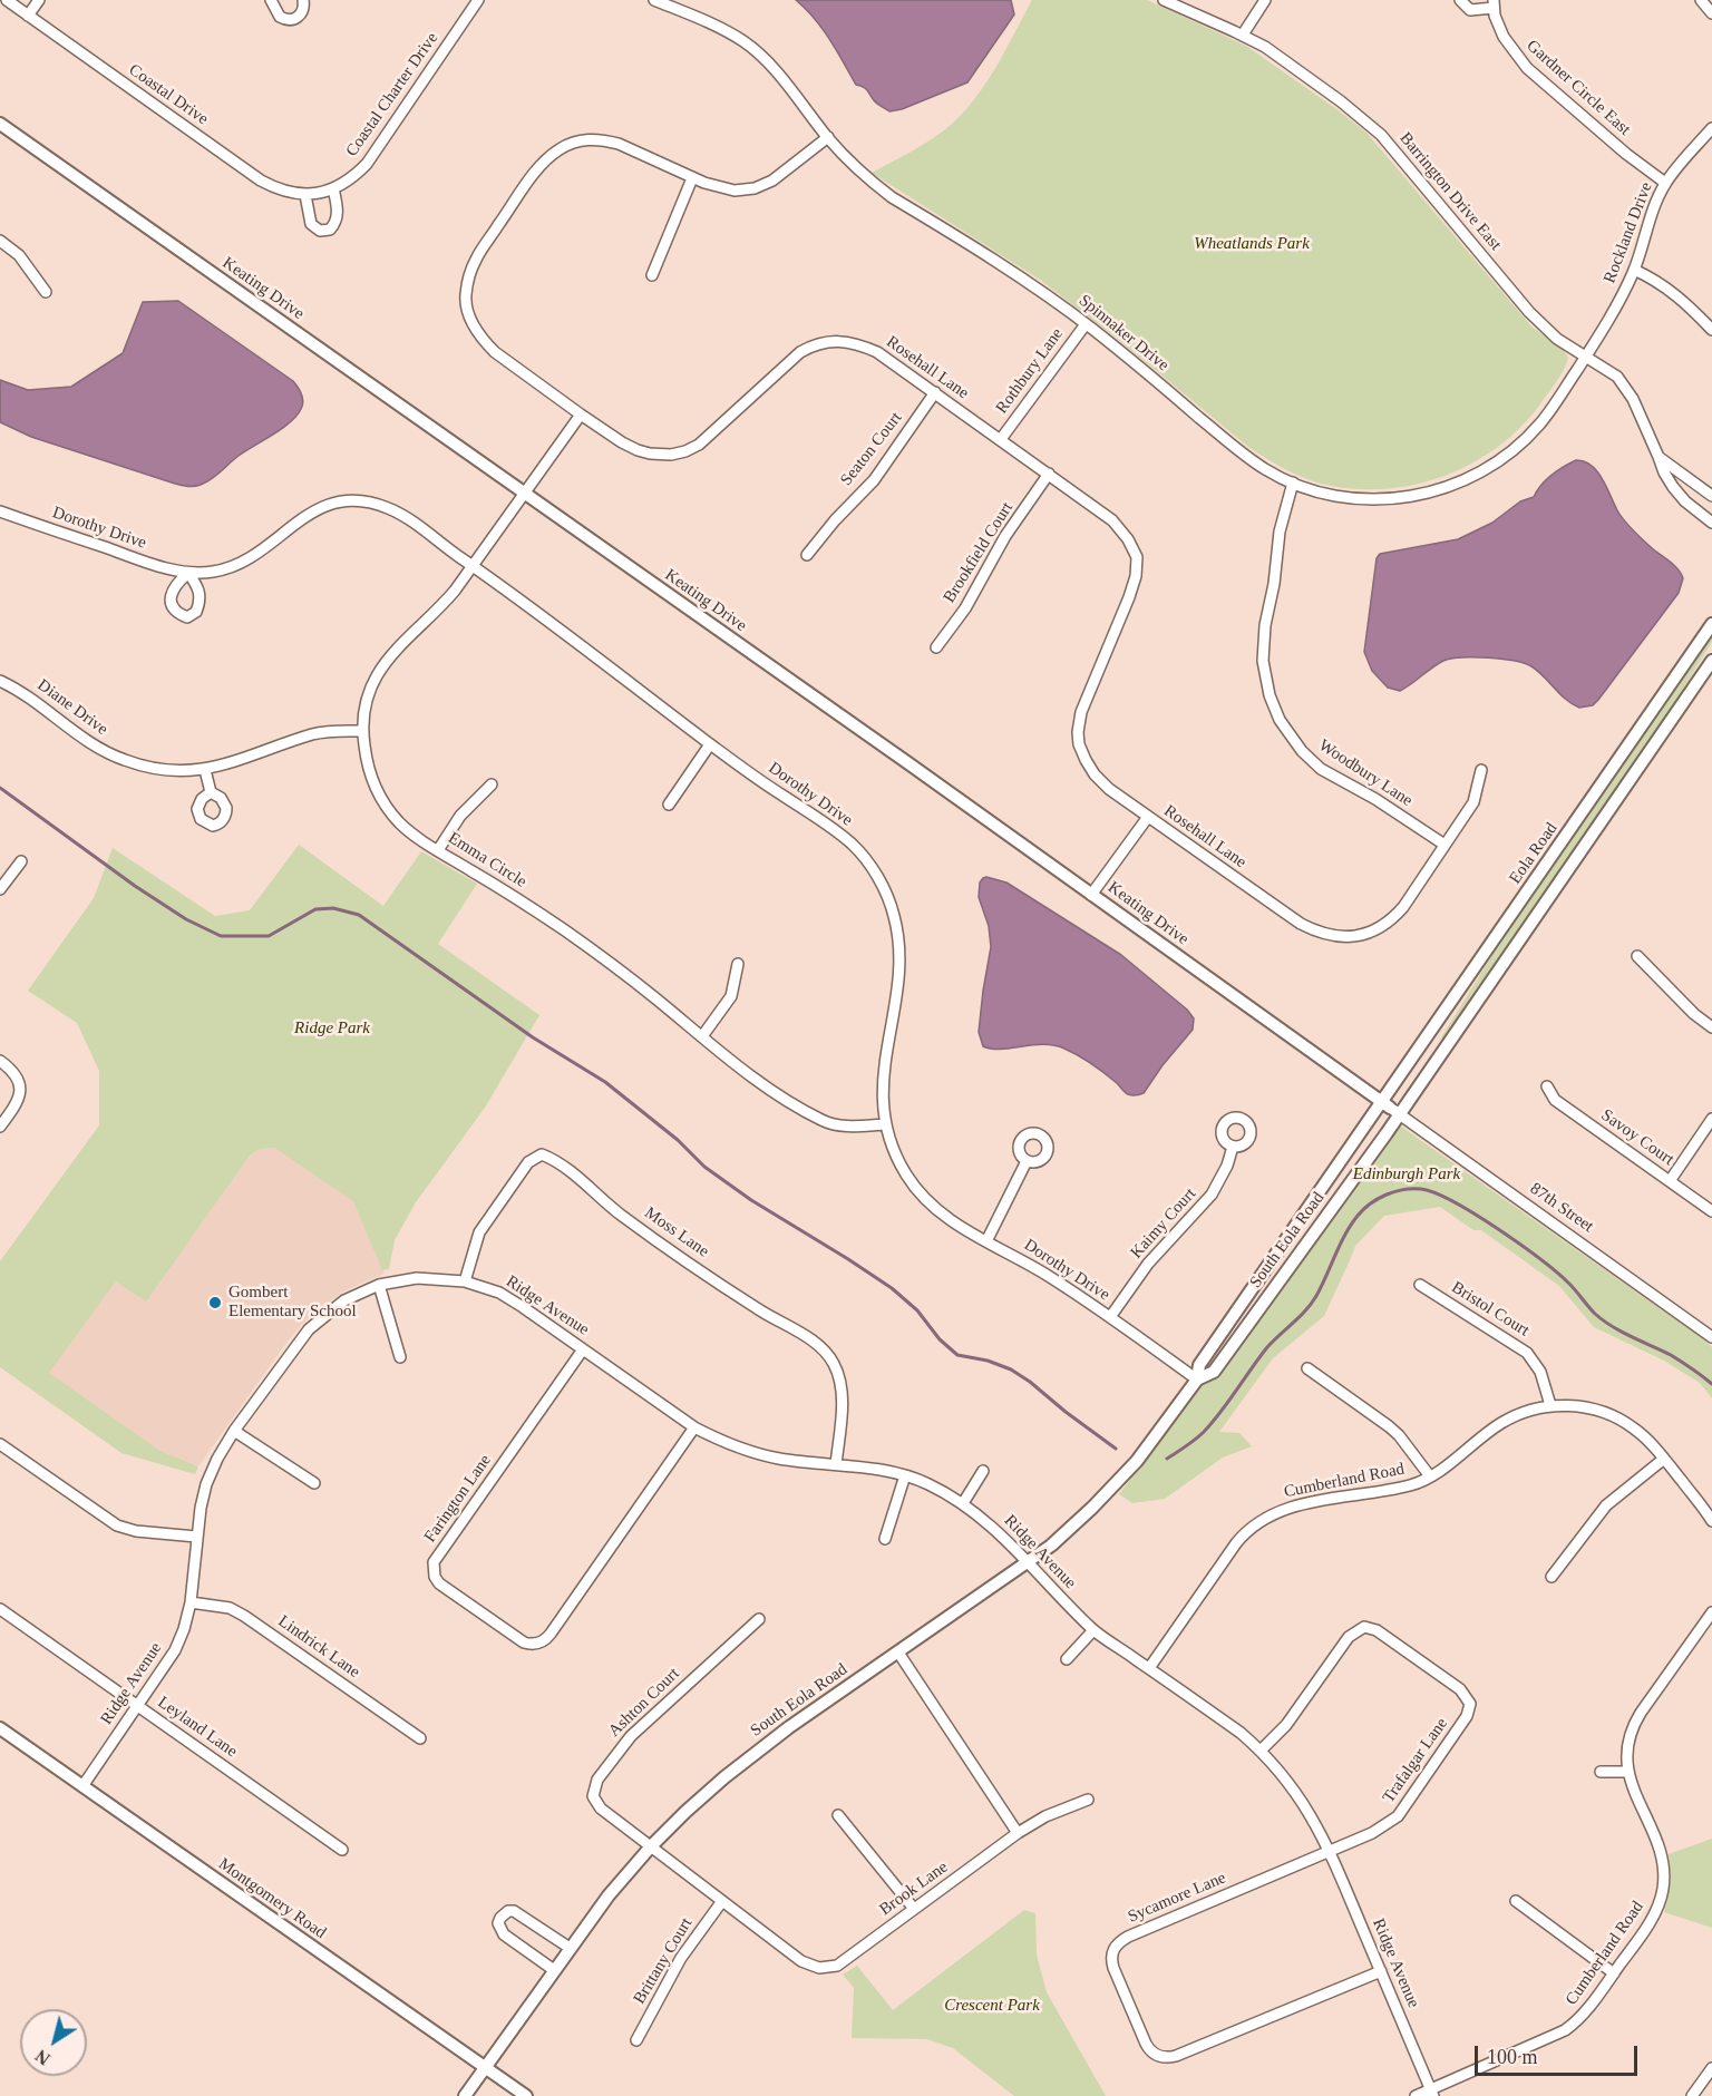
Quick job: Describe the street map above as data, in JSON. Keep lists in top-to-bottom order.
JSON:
{
  "streets": {
    "street": [
      "Gardner Circle East",
      "Coastal Drive",
      "Coastal Charter Drive",
      "Barrington Drive East",
      "Rockland Drive",
      "Keating Drive",
      "Spinnaker Drive",
      "Rosehall Lane",
      "Rothbury Lane",
      "Seaton Court",
      "Dorothy Drive",
      "Brookfield Court",
      "Diane Drive",
      "Woodbury Lane",
      "Eola Road",
      "Emma Circle",
      "Savoy Court",
      "87th Street",
      "Kaimy Court",
      "Moss Lane",
      "South Eola Road",
      "Ridge Avenue",
      "Bristol Court",
      "Cumberland Road",
      "Farington Lane",
      "Lindrick Lane",
      "Ashton Court",
      "Leyland Lane",
      "Trafalgar Lane",
      "Brook Lane",
      "Sycamore Lane",
      "Montgomery Road",
      "Brittany Court"
    ]
  },
  "crossings": [
    ["Gardner Circle East", "Rockland Drive"],
    ["Coastal Drive", "Coastal Charter Drive"],
    ["Barrington Drive East", "Rockland Drive"],
    ["Barrington Drive East", "Spinnaker Drive"],
    ["Rockland Drive", "Spinnaker Drive"],
    ["Keating Drive", "Eola Road"],
    ["Keating Drive", "Emma Circle"],
    ["Keating Drive", "87th Street"],
    ["Keating Drive", "South Eola Road"],
    ["Spinnaker Drive", "Rosehall Lane"],
    ["Spinnaker Drive", "Rothbury Lane"],
    ["Spinnaker Drive", "Woodbury Lane"],
    ["Rosehall Lane", "Rothbury Lane"],
    ["Rosehall Lane", "Seaton Court"],
    ["Rosehall Lane", "Brookfield Court"],
    ["Rosehall Lane", "Woodbury Lane"],
    ["Rosehall Lane", "Emma Circle"],
    ["Dorothy Drive", "Emma Circle"],
    ["Dorothy Drive", "Kaimy Court"],
    ["Dorothy Drive", "South Eola Road"],
    ["Diane Drive", "Emma Circle"],
    ["Eola Road", "87th Street"],
    ["Eola Road", "South Eola Road"],
    ["87th Street", "South Eola Road"],
    ["Moss Lane", "Ridge Avenue"],
    ["South Eola Road", "Ridge Avenue"],
    ["South Eola Road", "Ashton Court"],
    ["South Eola Road", "Brook Lane"],
    ["South Eola Road", "Montgomery Road"],
    ["Ridge Avenue", "Cumberland Road"],
    ["Ridge Avenue", "Farington Lane"],
    ["Ridge Avenue", "Lindrick Lane"],
    ["Ridge Avenue", "Leyland Lane"],
    ["Ridge Avenue", "Trafalgar Lane"],
    ["Ridge Avenue", "Sycamore Lane"],
    ["Ridge Avenue", "Montgomery Road"],
    ["Bristol Court", "Cumberland Road"],
    ["Ashton Court", "Brook Lane"],
    ["Trafalgar Lane", "Sycamore Lane"],
    ["Brook Lane", "Brittany Court"]
  ],
  "parks": [
    "Wheatlands Park",
    "Ridge Park",
    "Edinburgh Park",
    "Crescent Park"
  ],
  "places": ["Gombert Elementary School"],
  "scale_bar": "100 m",
  "north": "bottom left"
}
